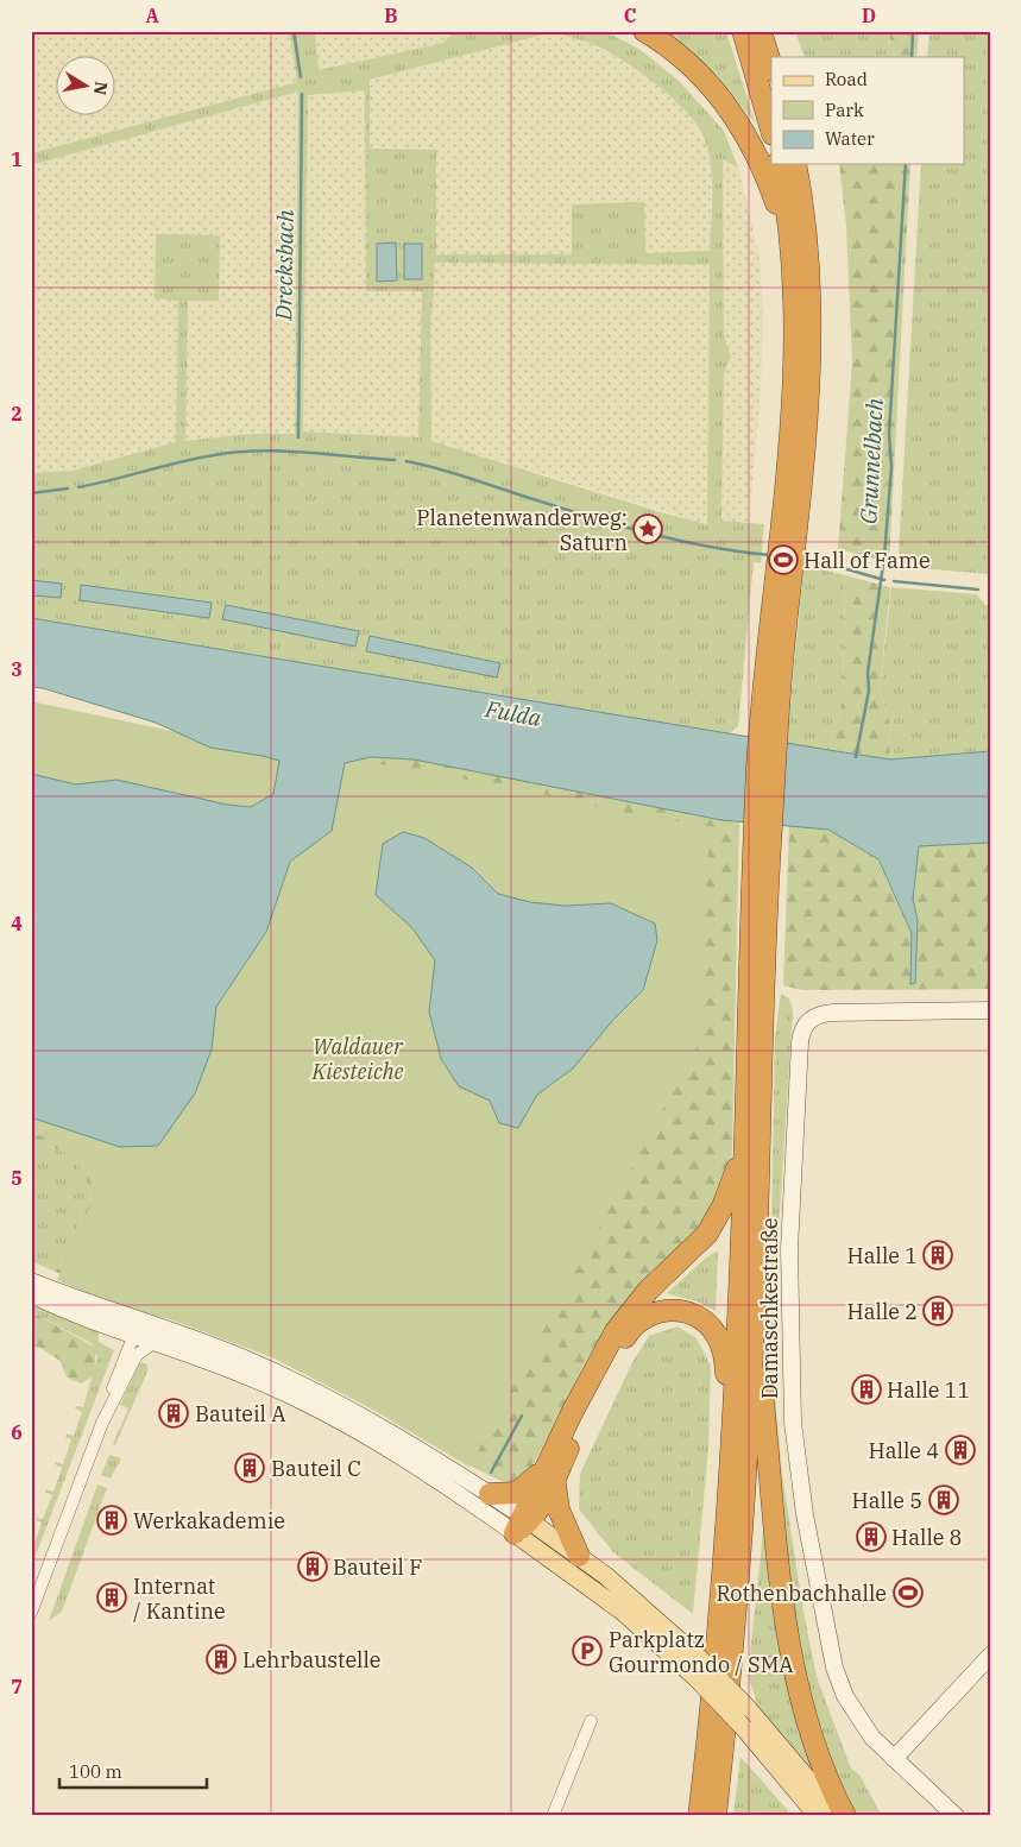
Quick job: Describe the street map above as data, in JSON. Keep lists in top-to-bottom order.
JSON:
{
  "streets": {
    "street": ["Damaschkestraße"]
  },
  "water": ["Drecksbach", "Grunnelbach", "Fulda"],
  "parks": ["Waldauer Kiesteiche"],
  "places": {
    "place": ["Planetenwanderweg: Saturn"],
    "sports": ["Hall of Fame", "Rothenbachhalle"],
    "building": [
      "Halle 1",
      "Halle 2",
      "Halle 11",
      "Bauteil A",
      "Halle 4",
      "Bauteil C",
      "Halle 5",
      "Werkakademie",
      "Halle 8",
      "Bauteil F",
      "Internat / Kantine",
      "Lehrbaustelle"
    ],
    "parking": ["Parkplatz Gourmondo / SMA"]
  },
  "legend": ["Road", "Park", "Water"],
  "scale_bar": "100 m",
  "north": "right",
  "grid": {
    "columns": [
      "A",
      "B",
      "C",
      "D"
    ],
    "rows": [
      "1",
      "2",
      "3",
      "4",
      "5",
      "6",
      "7"
    ]
  }
}
